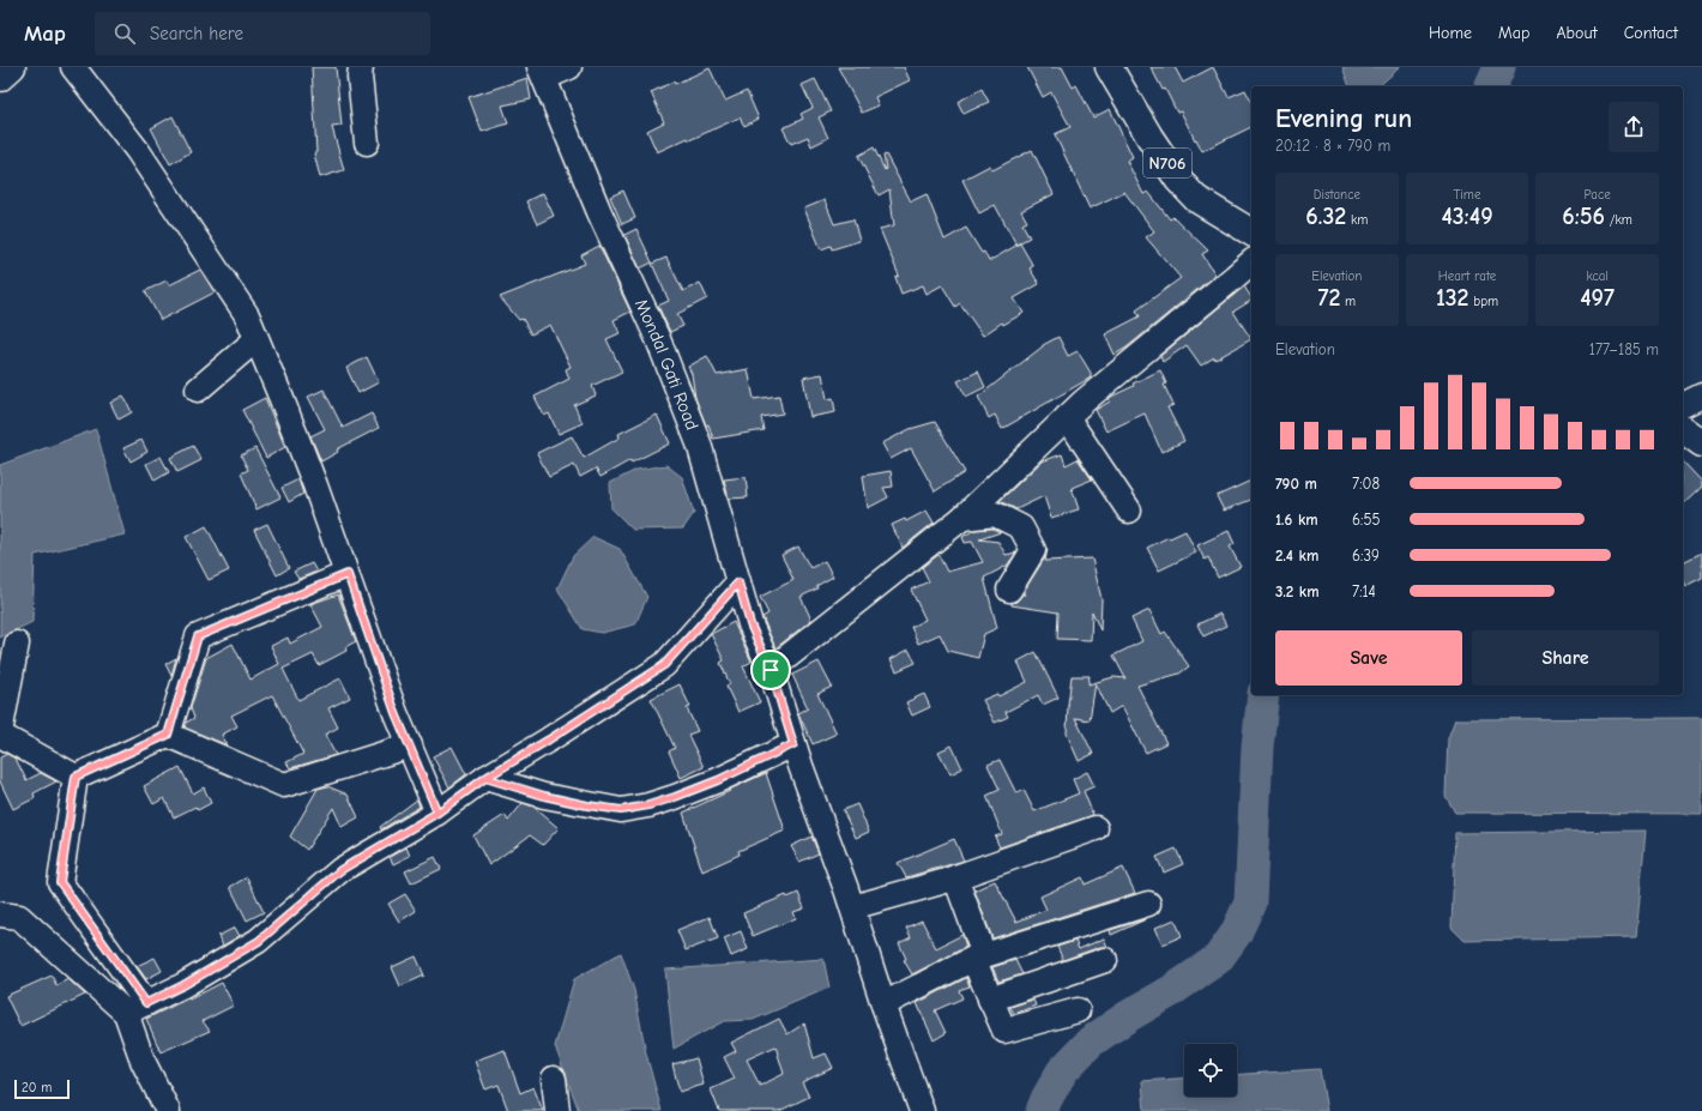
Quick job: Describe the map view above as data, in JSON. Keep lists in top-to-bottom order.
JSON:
{
  "streets": {
    "highway": ["N706"],
    "street": ["Mondal Gati Road"]
  },
  "scale_bar": "20 m",
  "page": {
    "header": "Map",
    "search": "Search here",
    "nav": [
      "Home",
      "Map",
      "About",
      "Contact"
    ],
    "heading": ["Evening run", "20:12 · 8 × 790 m"],
    "stats": [
      ["Distance", "6.32 km"],
      ["Time", "43:49"],
      ["Pace", "6:56 /km"],
      ["Elevation", "72 m"],
      ["Heart rate", "132 bpm"],
      ["kcal", "497"]
    ],
    "chart": ["Elevation", "177–185 m"],
    "list": [
      {
        "name": "790 m",
        "note": "7:08"
      },
      {
        "name": "1.6 km",
        "note": "6:55"
      },
      {
        "name": "2.4 km",
        "note": "6:39"
      },
      {
        "name": "3.2 km",
        "note": "7:14"
      }
    ],
    "buttons": ["Save", "Share"],
    "scale": "20 m"
  }
}
